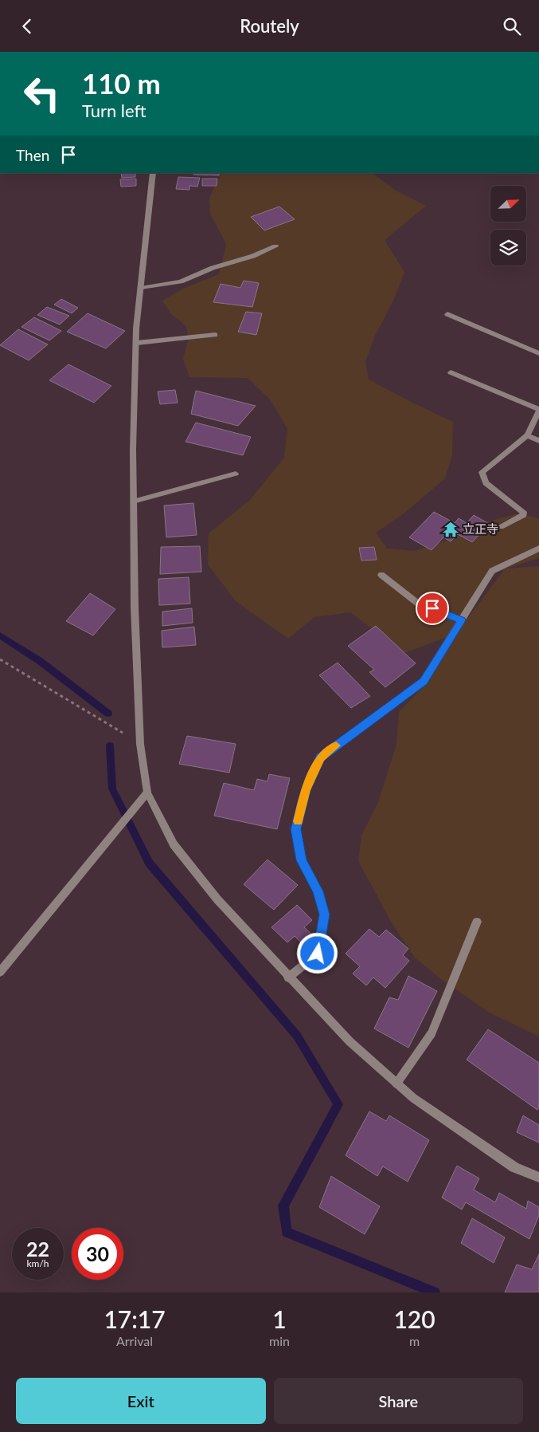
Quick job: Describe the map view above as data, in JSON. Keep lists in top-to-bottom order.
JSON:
{
  "places": {
    "temple": ["立正寺"]
  },
  "north": "top right",
  "page": {
    "header": "Routely",
    "turn": ["110 m", "Turn left"],
    "then": "Then",
    "speed": "22 km/h",
    "limit": "30",
    "eta": [
      "17:17",
      "Arrival",
      "1",
      "min",
      "120",
      "m"
    ],
    "buttons": ["Exit", "Share"]
  }
}
